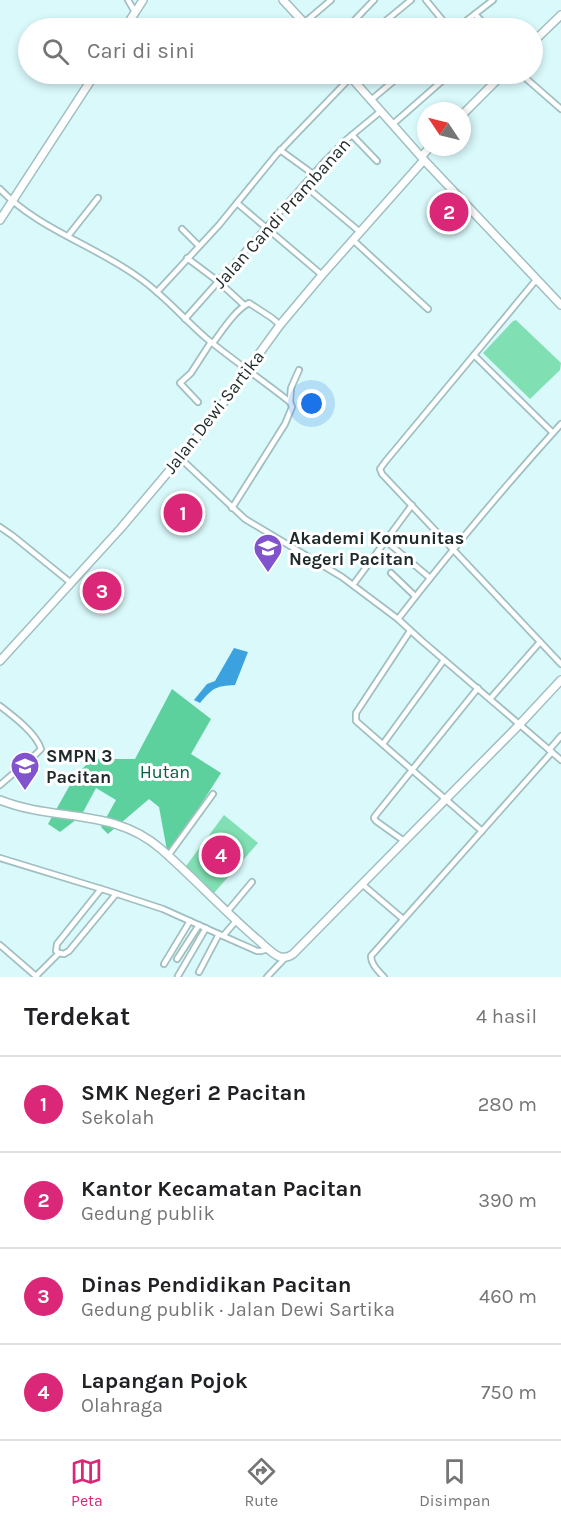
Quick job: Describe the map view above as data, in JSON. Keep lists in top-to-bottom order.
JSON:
{
  "streets": {
    "street": ["Jalan Candi Prambanan", "Jalan Dewi Sartika"]
  },
  "parks": ["Hutan"],
  "places": {
    "school or university": ["Akademi Komunitas Negeri Pacitan", "SMPN 3 Pacitan"]
  },
  "north": "top left",
  "page": {
    "search": "Cari di sini",
    "pins": [
      "2",
      "1",
      "3",
      "4"
    ],
    "heading": ["Terdekat", "4 hasil"],
    "list": [
      {
        "mark": "1",
        "name": "SMK Negeri 2 Pacitan",
        "note": "Sekolah",
        "value": "280 m"
      },
      {
        "mark": "2",
        "name": "Kantor Kecamatan Pacitan",
        "note": "Gedung publik",
        "value": "390 m"
      },
      {
        "mark": "3",
        "name": "Dinas Pendidikan Pacitan",
        "note": "Gedung publik · Jalan Dewi Sartika",
        "value": "460 m"
      },
      {
        "mark": "4",
        "name": "Lapangan Pojok",
        "note": "Olahraga",
        "value": "750 m"
      }
    ],
    "nav": ["Peta", "Rute", "Disimpan"]
  }
}
